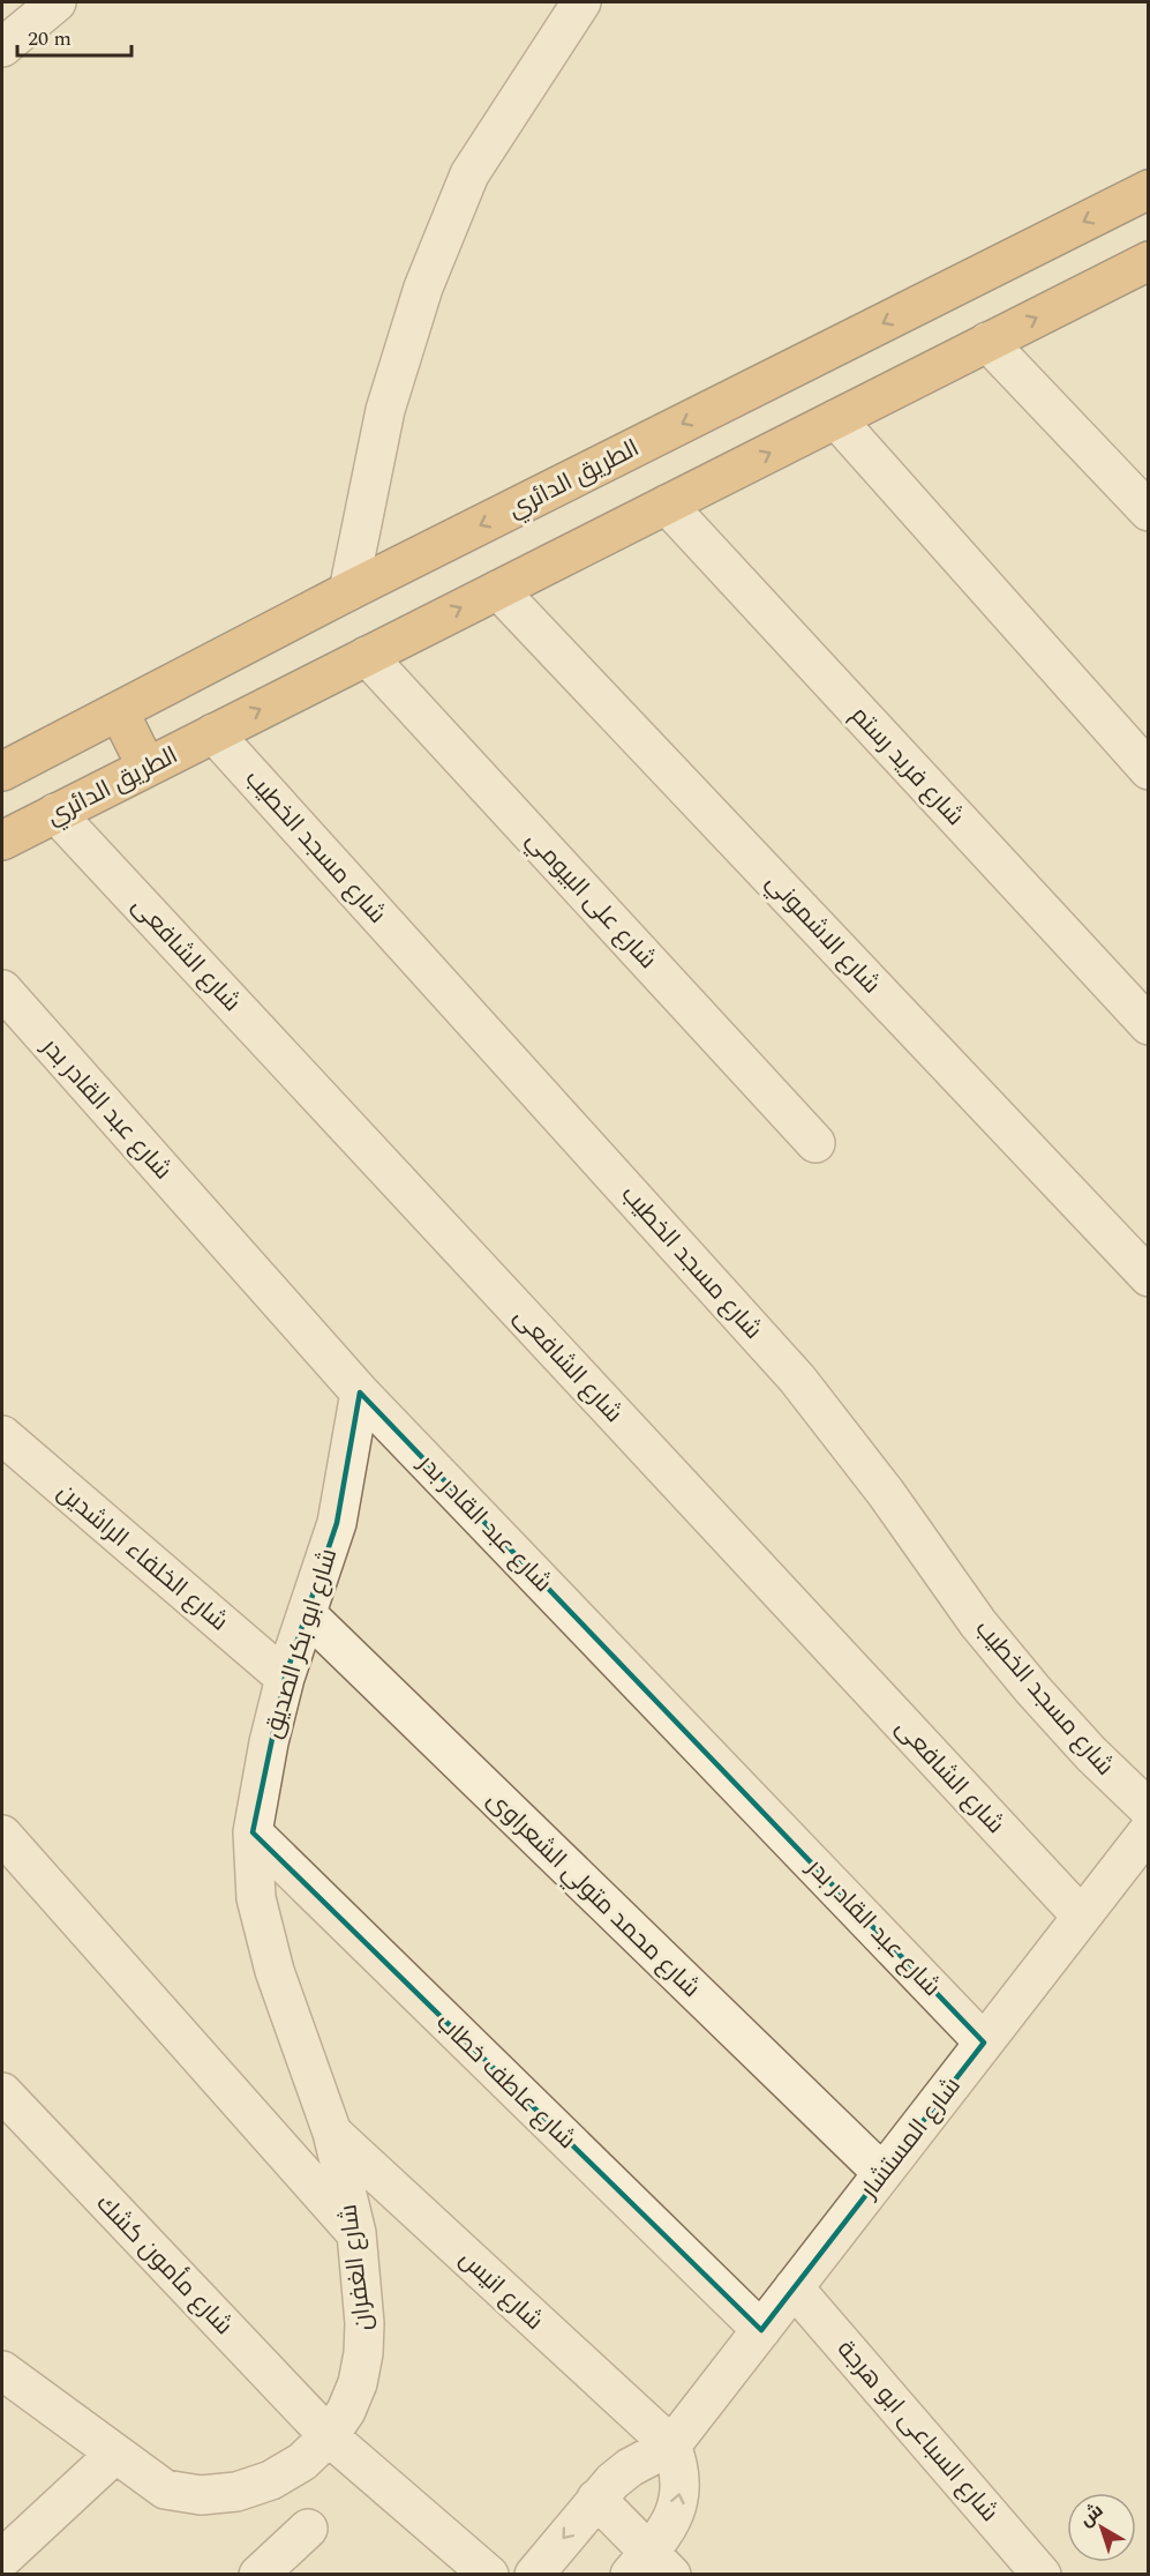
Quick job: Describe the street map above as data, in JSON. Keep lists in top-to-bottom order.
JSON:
{
  "streets": {
    "highway": ["الطريق الدائري"],
    "street": [
      "شارع فريد رستم",
      "شارع مسجد الخطيب",
      "شارع على البيومي",
      "شارع الاشموني",
      "شارع الشافعى",
      "شارع عبد القادر بدر",
      "شارع الخلفاء الراشدين",
      "شارع ابو بكر الصديق",
      "شارع محمد متولي الشعراوى",
      "شارع عاطف خطاب",
      "شارع المستشار",
      "شارع مأمون كشك",
      "شارع الغفران",
      "شارع انيس",
      "شارع السباعى ابو هرجة"
    ]
  },
  "crossings": [
    ["الطريق الدائري", "شارع فريد رستم"],
    ["الطريق الدائري", "شارع مسجد الخطيب"],
    ["الطريق الدائري", "شارع على البيومي"],
    ["الطريق الدائري", "شارع الاشموني"],
    ["الطريق الدائري", "شارع الشافعى"],
    ["شارع الشافعى", "شارع المستشار"],
    ["شارع عبد القادر بدر", "شارع ابو بكر الصديق"],
    ["شارع عبد القادر بدر", "شارع المستشار"],
    ["شارع الخلفاء الراشدين", "شارع ابو بكر الصديق"],
    ["شارع ابو بكر الصديق", "شارع محمد متولي الشعراوى"],
    ["شارع ابو بكر الصديق", "شارع عاطف خطاب"],
    ["شارع ابو بكر الصديق", "شارع الغفران"],
    ["شارع ابو بكر الصديق", "شارع انيس"],
    ["شارع محمد متولي الشعراوى", "شارع المستشار"],
    ["شارع عاطف خطاب", "شارع المستشار"],
    ["شارع المستشار", "شارع انيس"],
    ["شارع المستشار", "شارع السباعى ابو هرجة"],
    ["شارع مأمون كشك", "شارع الغفران"],
    ["شارع الغفران", "شارع انيس"]
  ],
  "scale_bar": "20 m",
  "north": "top left"
}
